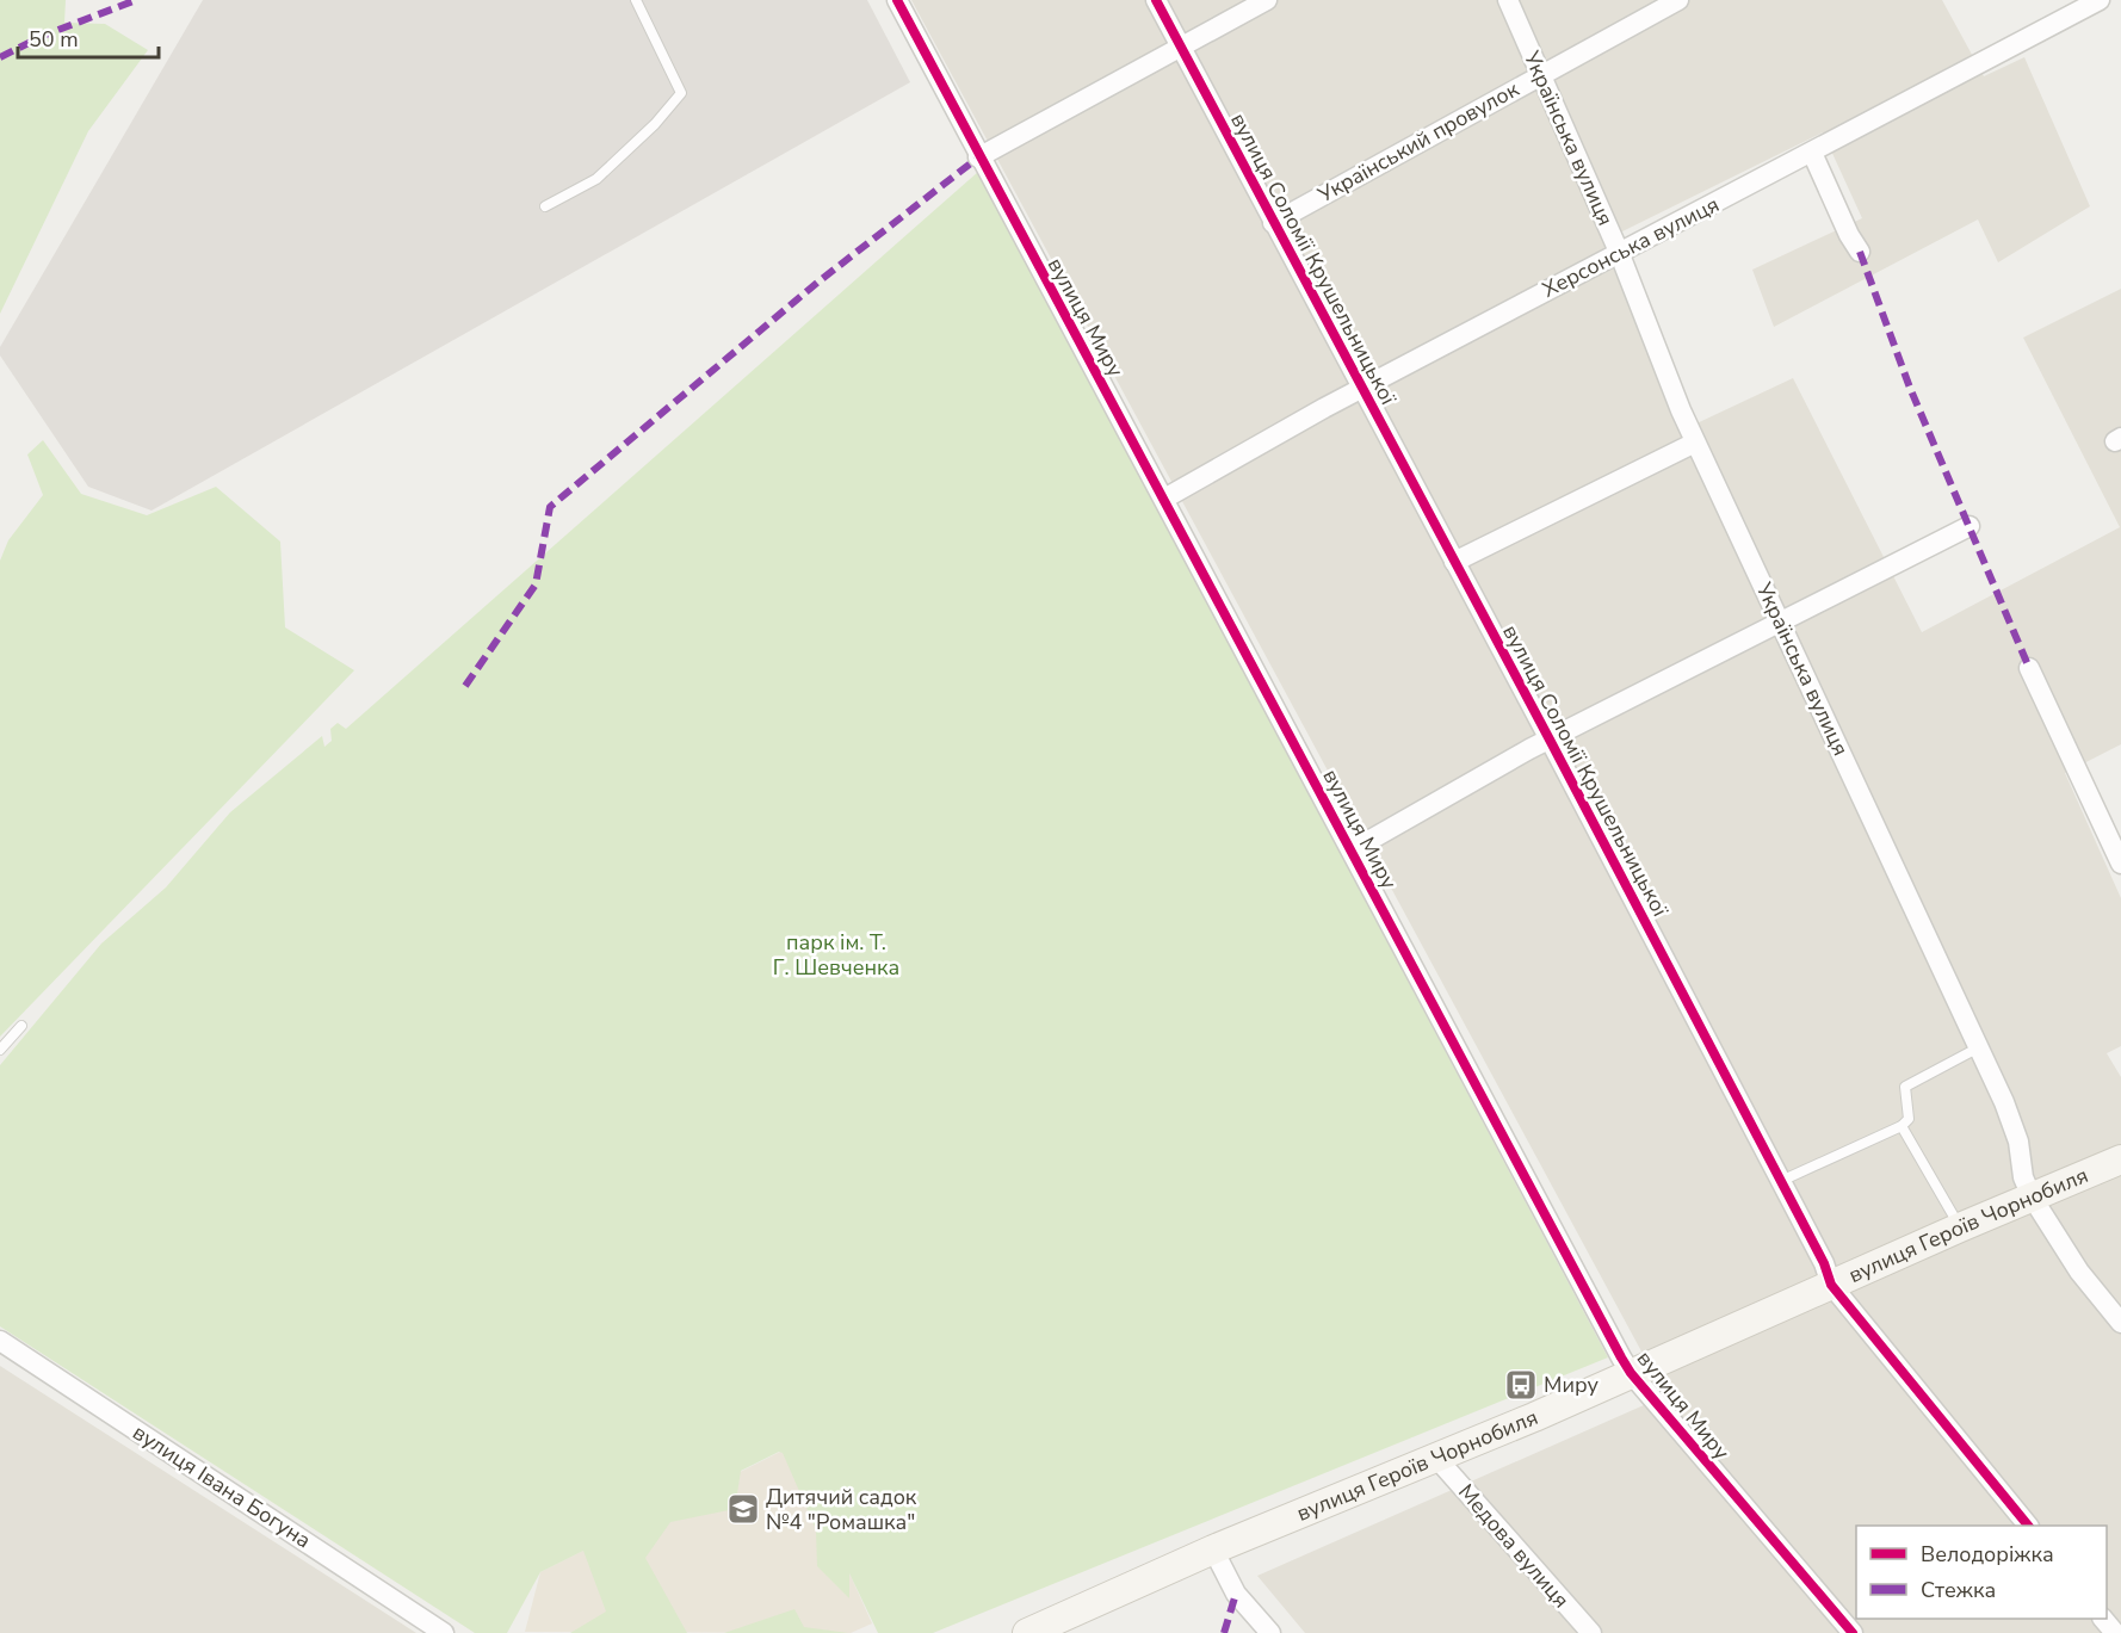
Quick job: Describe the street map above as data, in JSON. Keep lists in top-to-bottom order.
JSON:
{
  "streets": {
    "street": [
      "Українська вулиця",
      "Український провулок",
      "Херсонська вулиця",
      "вулиця Соломії Крушельницької",
      "вулиця Миру",
      "вулиця Героїв Чорнобиля",
      "вулиця Івана Богуна",
      "Медова вулиця"
    ]
  },
  "crossings": [
    ["Українська вулиця", "Український провулок"],
    ["Українська вулиця", "Херсонська вулиця"],
    ["Українська вулиця", "вулиця Героїв Чорнобиля"],
    ["Український провулок", "вулиця Соломії Крушельницької"],
    ["Херсонська вулиця", "вулиця Соломії Крушельницької"],
    ["Херсонська вулиця", "вулиця Миру"],
    ["вулиця Соломії Крушельницької", "вулиця Героїв Чорнобиля"],
    ["вулиця Миру", "вулиця Героїв Чорнобиля"],
    ["вулиця Героїв Чорнобиля", "Медова вулиця"]
  ],
  "parks": ["парк ім. Т. Г. Шевченка"],
  "places": {
    "bus stop": ["Миру"],
    "school or university": ["Дитячий садок №4 \"Ромашка\""]
  },
  "legend": ["Велодоріжка", "Стежка"],
  "scale_bar": "50 m"
}
